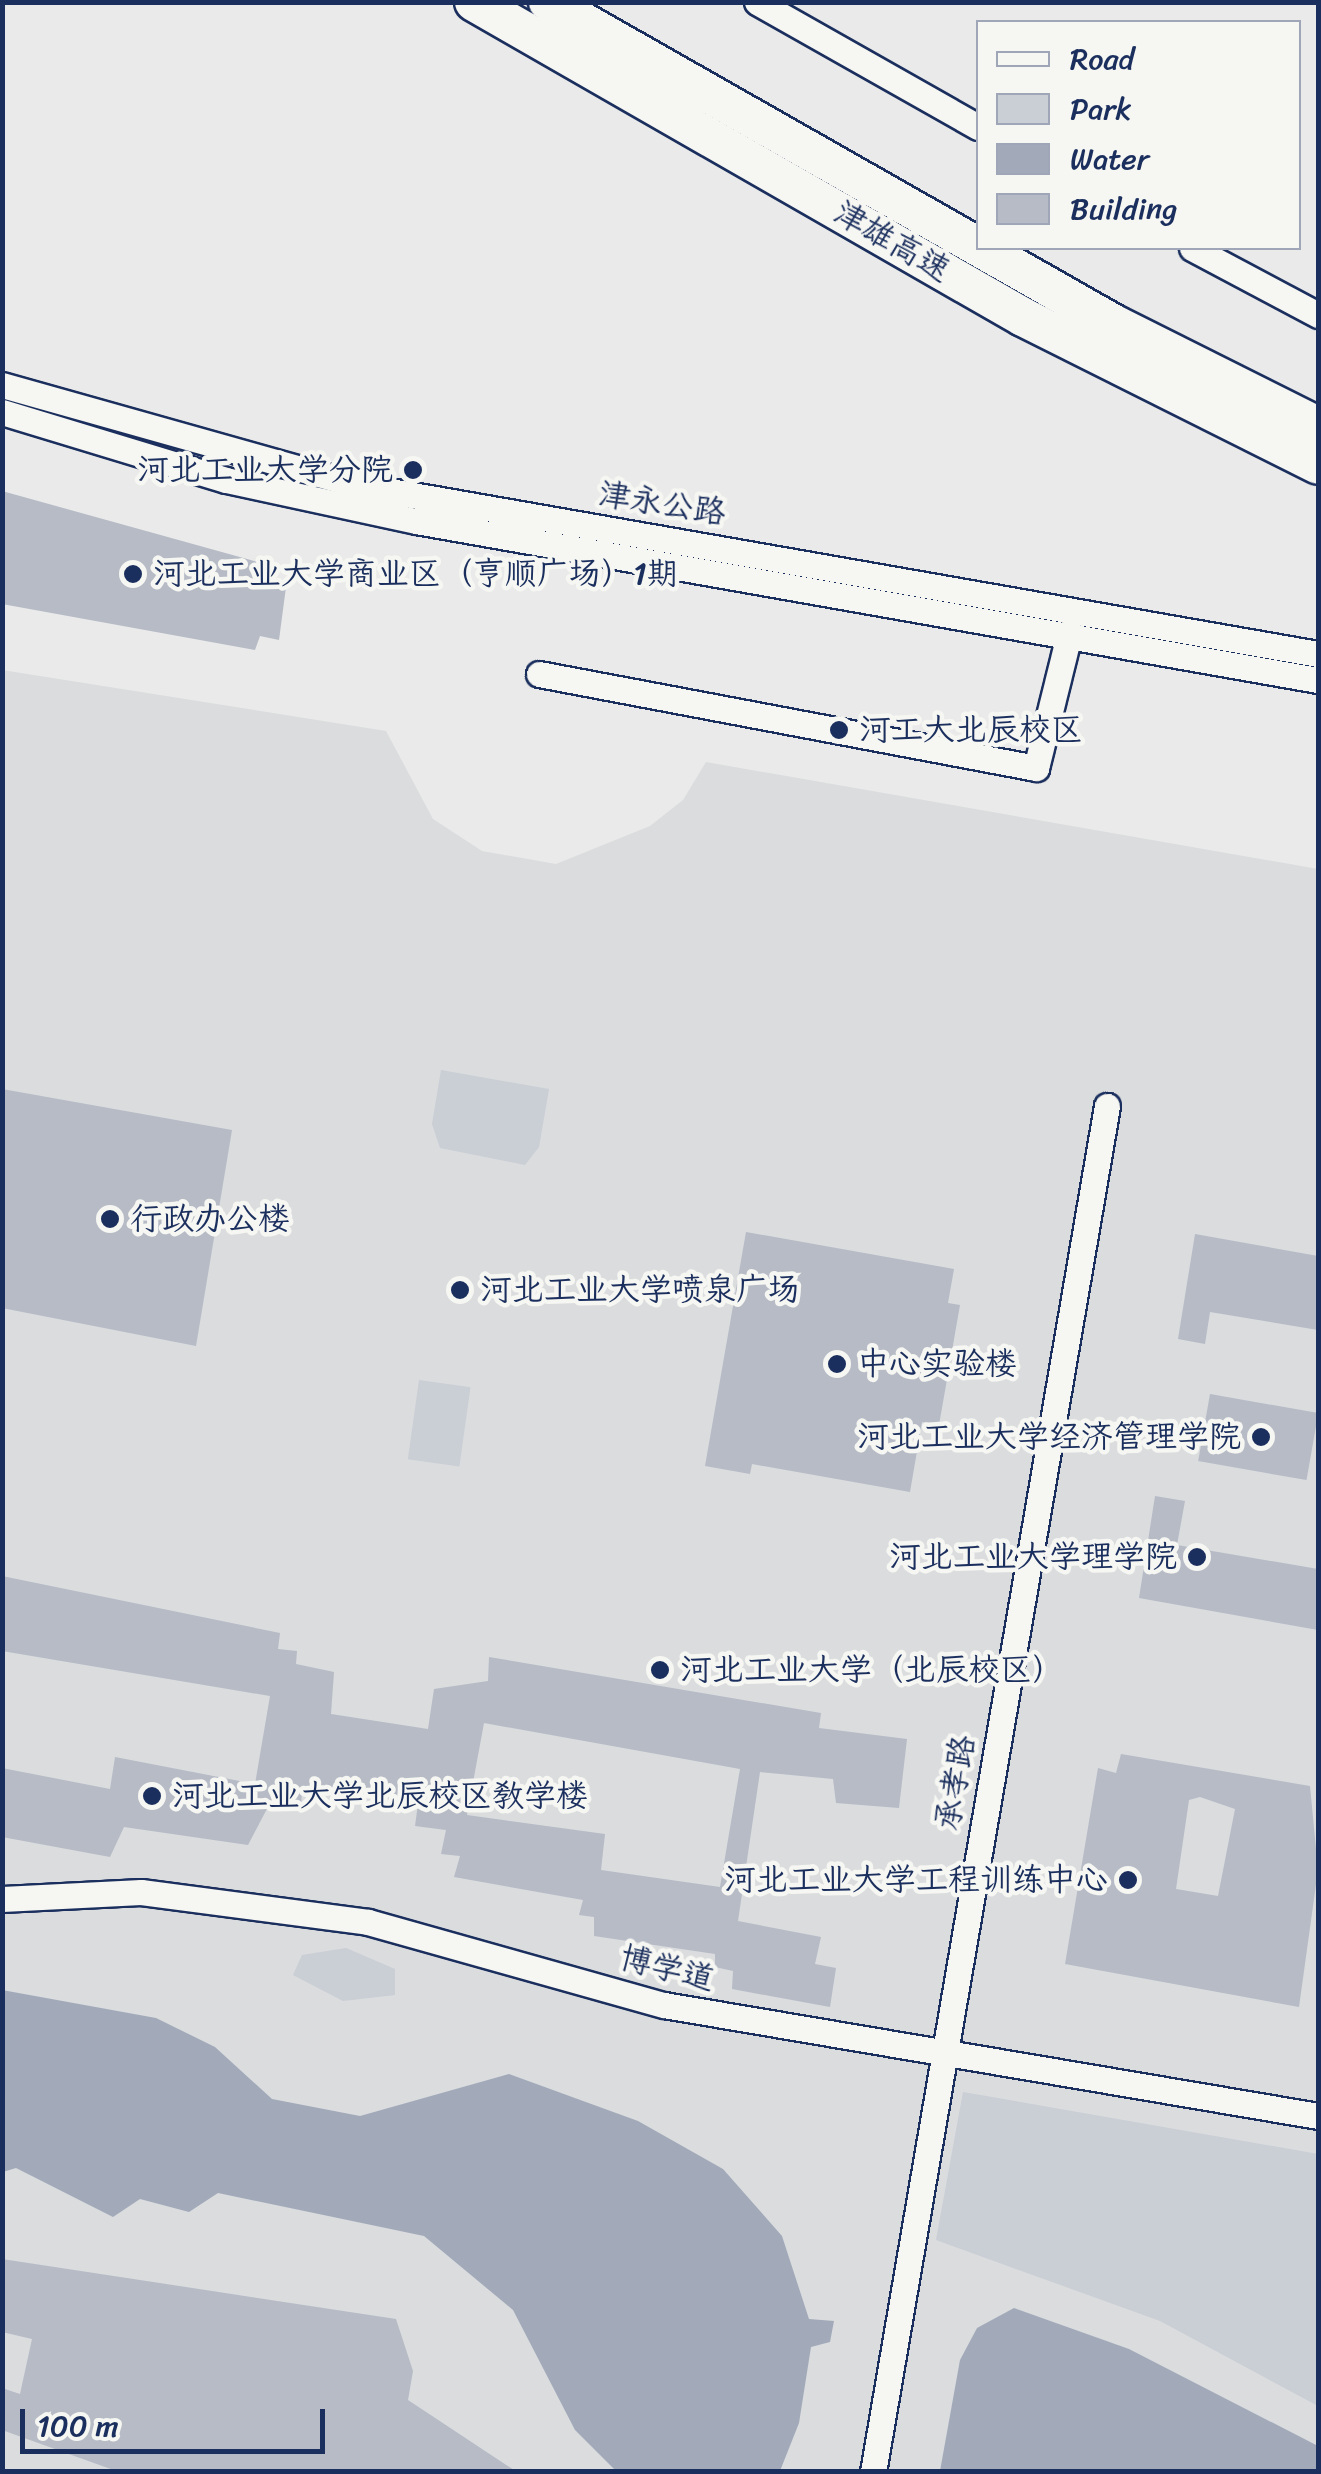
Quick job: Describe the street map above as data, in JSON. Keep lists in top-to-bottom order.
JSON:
{
  "streets": {
    "highway": ["津雄高速"],
    "street": ["津永公路", "承孝路", "博学道"]
  },
  "crossings": [
    ["承孝路", "博学道"]
  ],
  "places": [
    "河北工业大学分院",
    "河北工业大学商业区（亨顺广场）1期",
    "河工大北辰校区",
    "行政办公楼",
    "河北工业大学喷泉广场",
    "中心实验楼",
    "河北工业大学经济管理学院",
    "河北工业大学理学院",
    "河北工业大学（北辰校区）",
    "河北工业大学北辰校区教学楼",
    "河北工业大学工程训练中心"
  ],
  "legend": [
    "Road",
    "Park",
    "Water",
    "Building"
  ],
  "scale_bar": "100 m"
}
